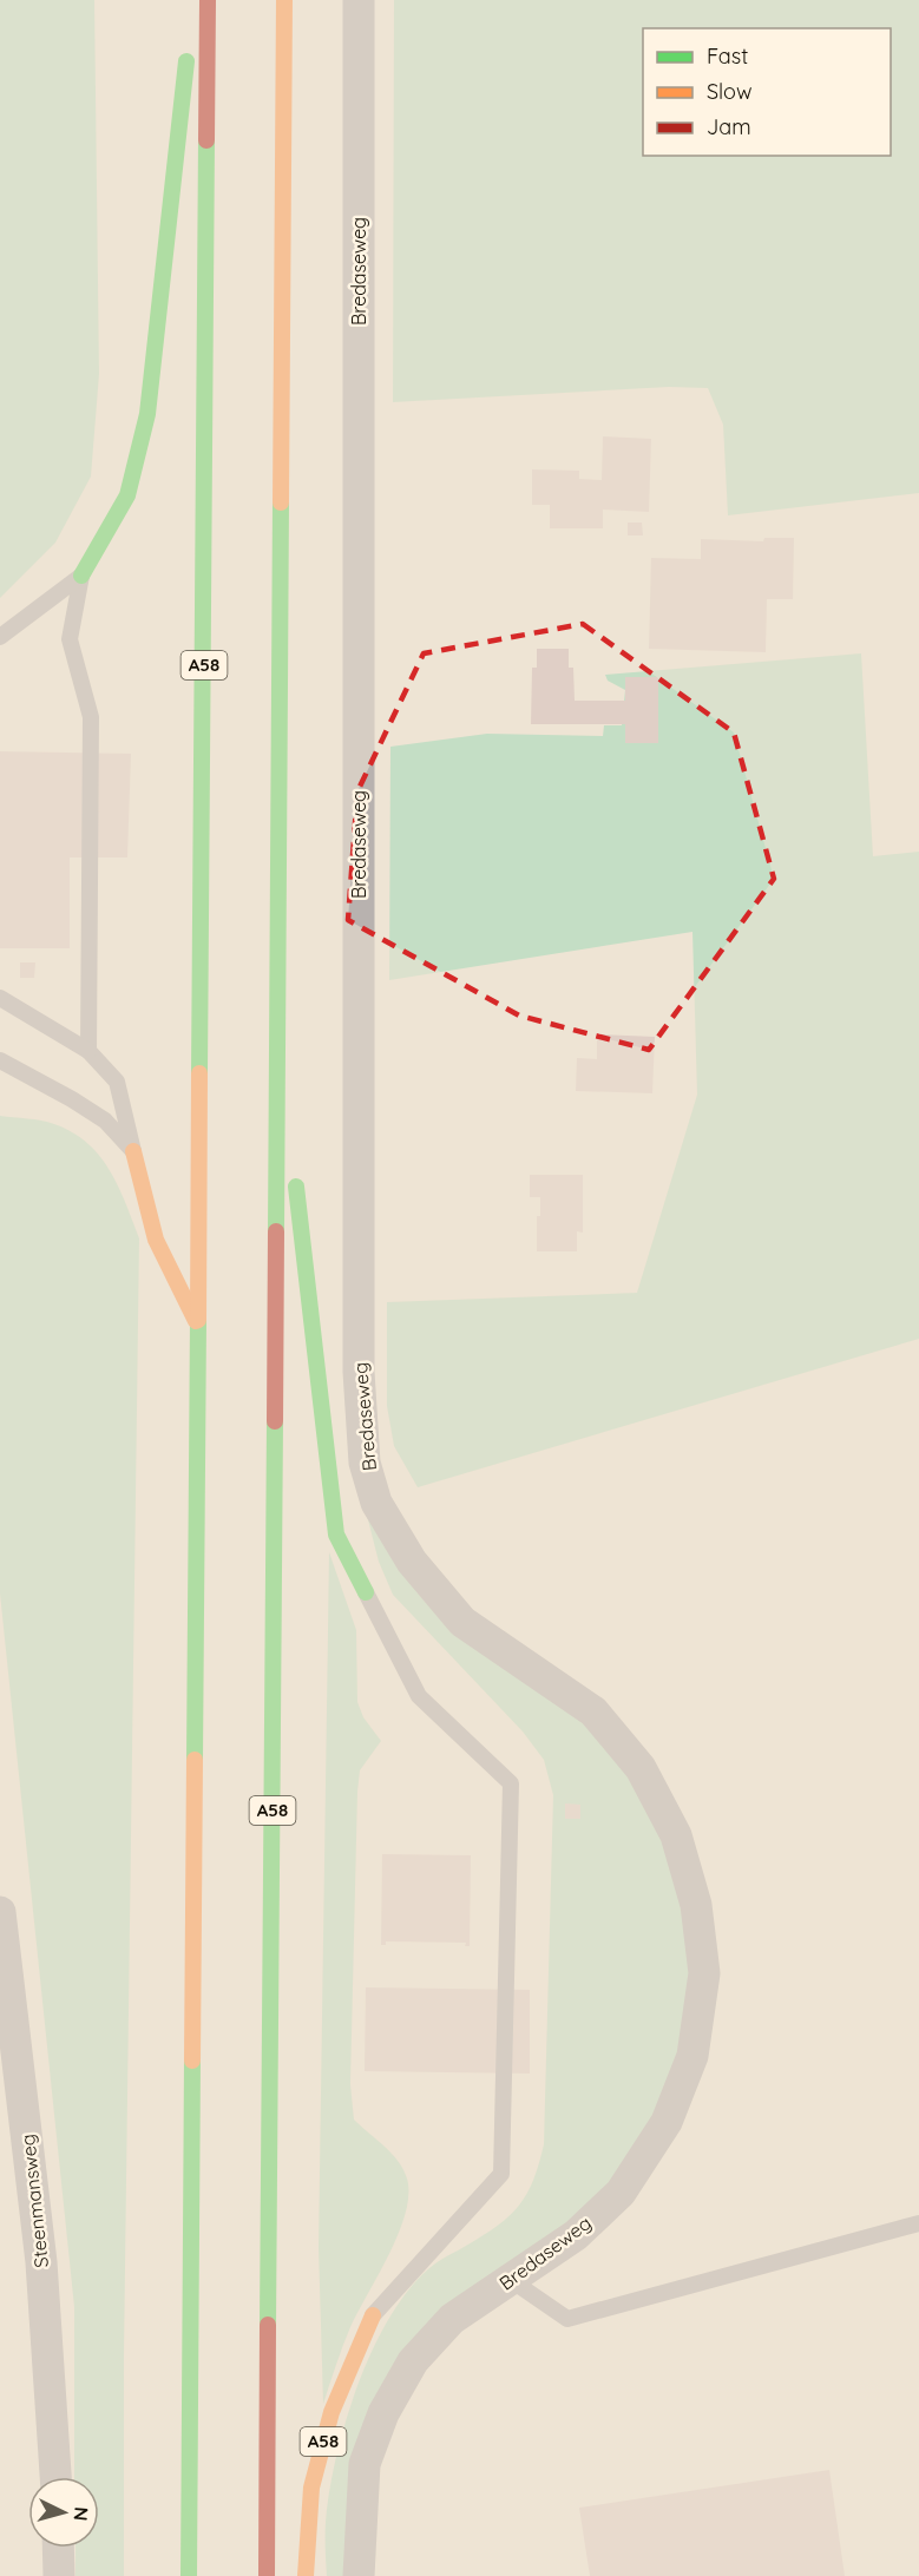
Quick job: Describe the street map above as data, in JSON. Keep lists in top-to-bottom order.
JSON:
{
  "streets": {
    "highway": ["A58"],
    "street": ["Bredaseweg", "Steenmansweg"]
  },
  "legend": ["Fast", "Slow", "Jam"],
  "north": "right"
}
